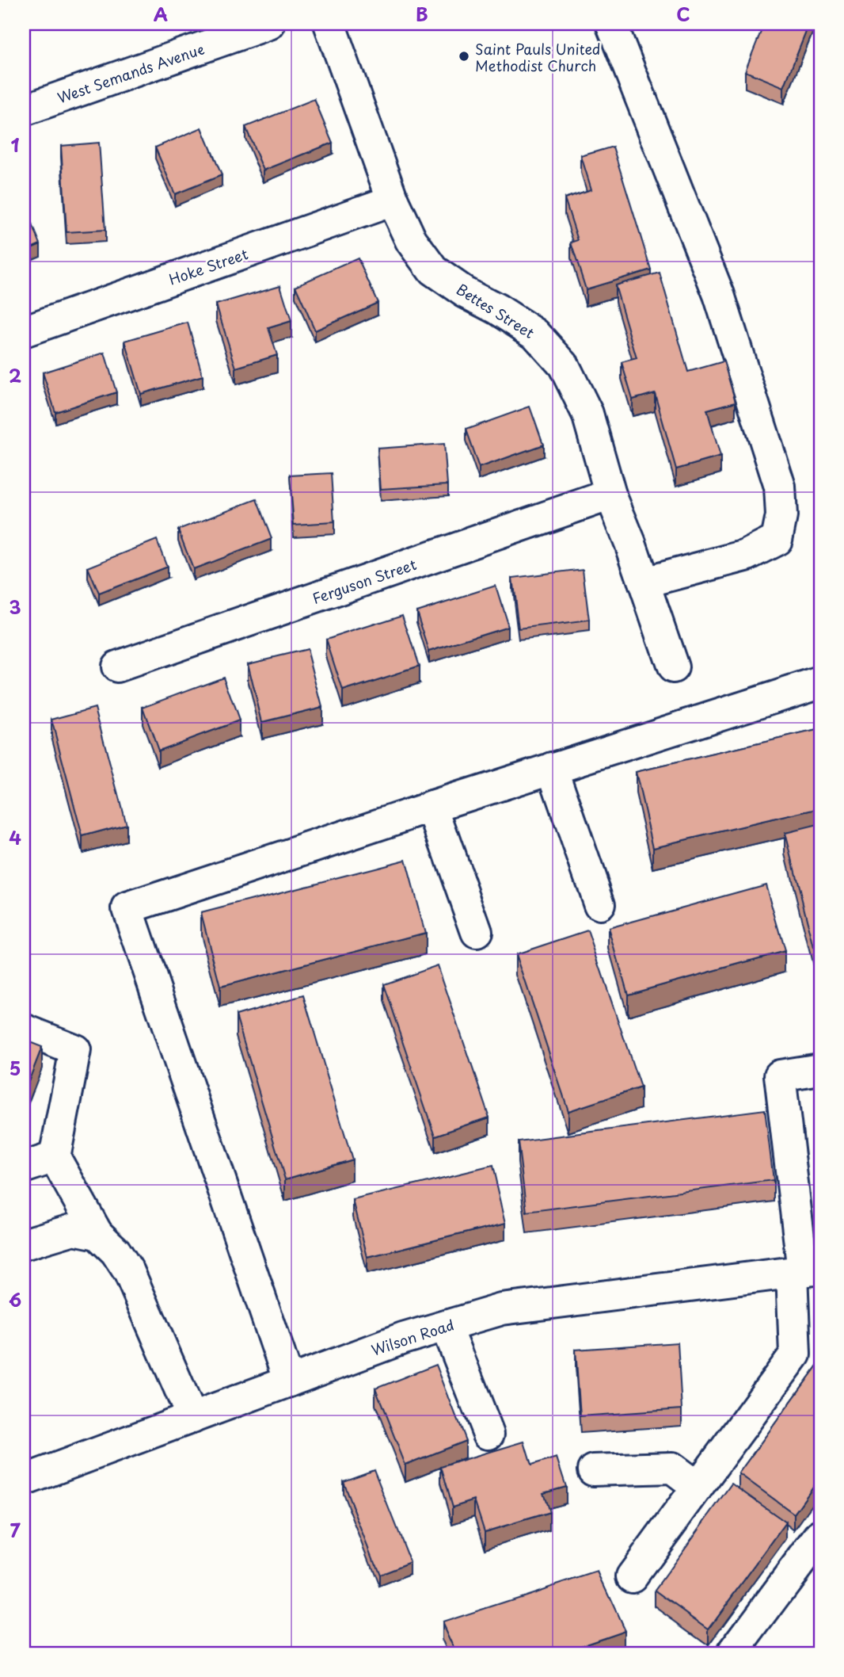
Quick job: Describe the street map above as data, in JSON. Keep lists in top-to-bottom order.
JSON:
{
  "streets": {
    "street": [
      "West Semands Avenue",
      "Hoke Street",
      "Bettes Street",
      "Ferguson Street",
      "Wilson Road"
    ]
  },
  "crossings": [
    ["Hoke Street", "Bettes Street"],
    ["Bettes Street", "Ferguson Street"]
  ],
  "places": ["Saint Pauls United Methodist Church"],
  "grid": {
    "columns": ["A", "B", "C"],
    "rows": [
      "1",
      "2",
      "3",
      "4",
      "5",
      "6",
      "7"
    ]
  }
}
